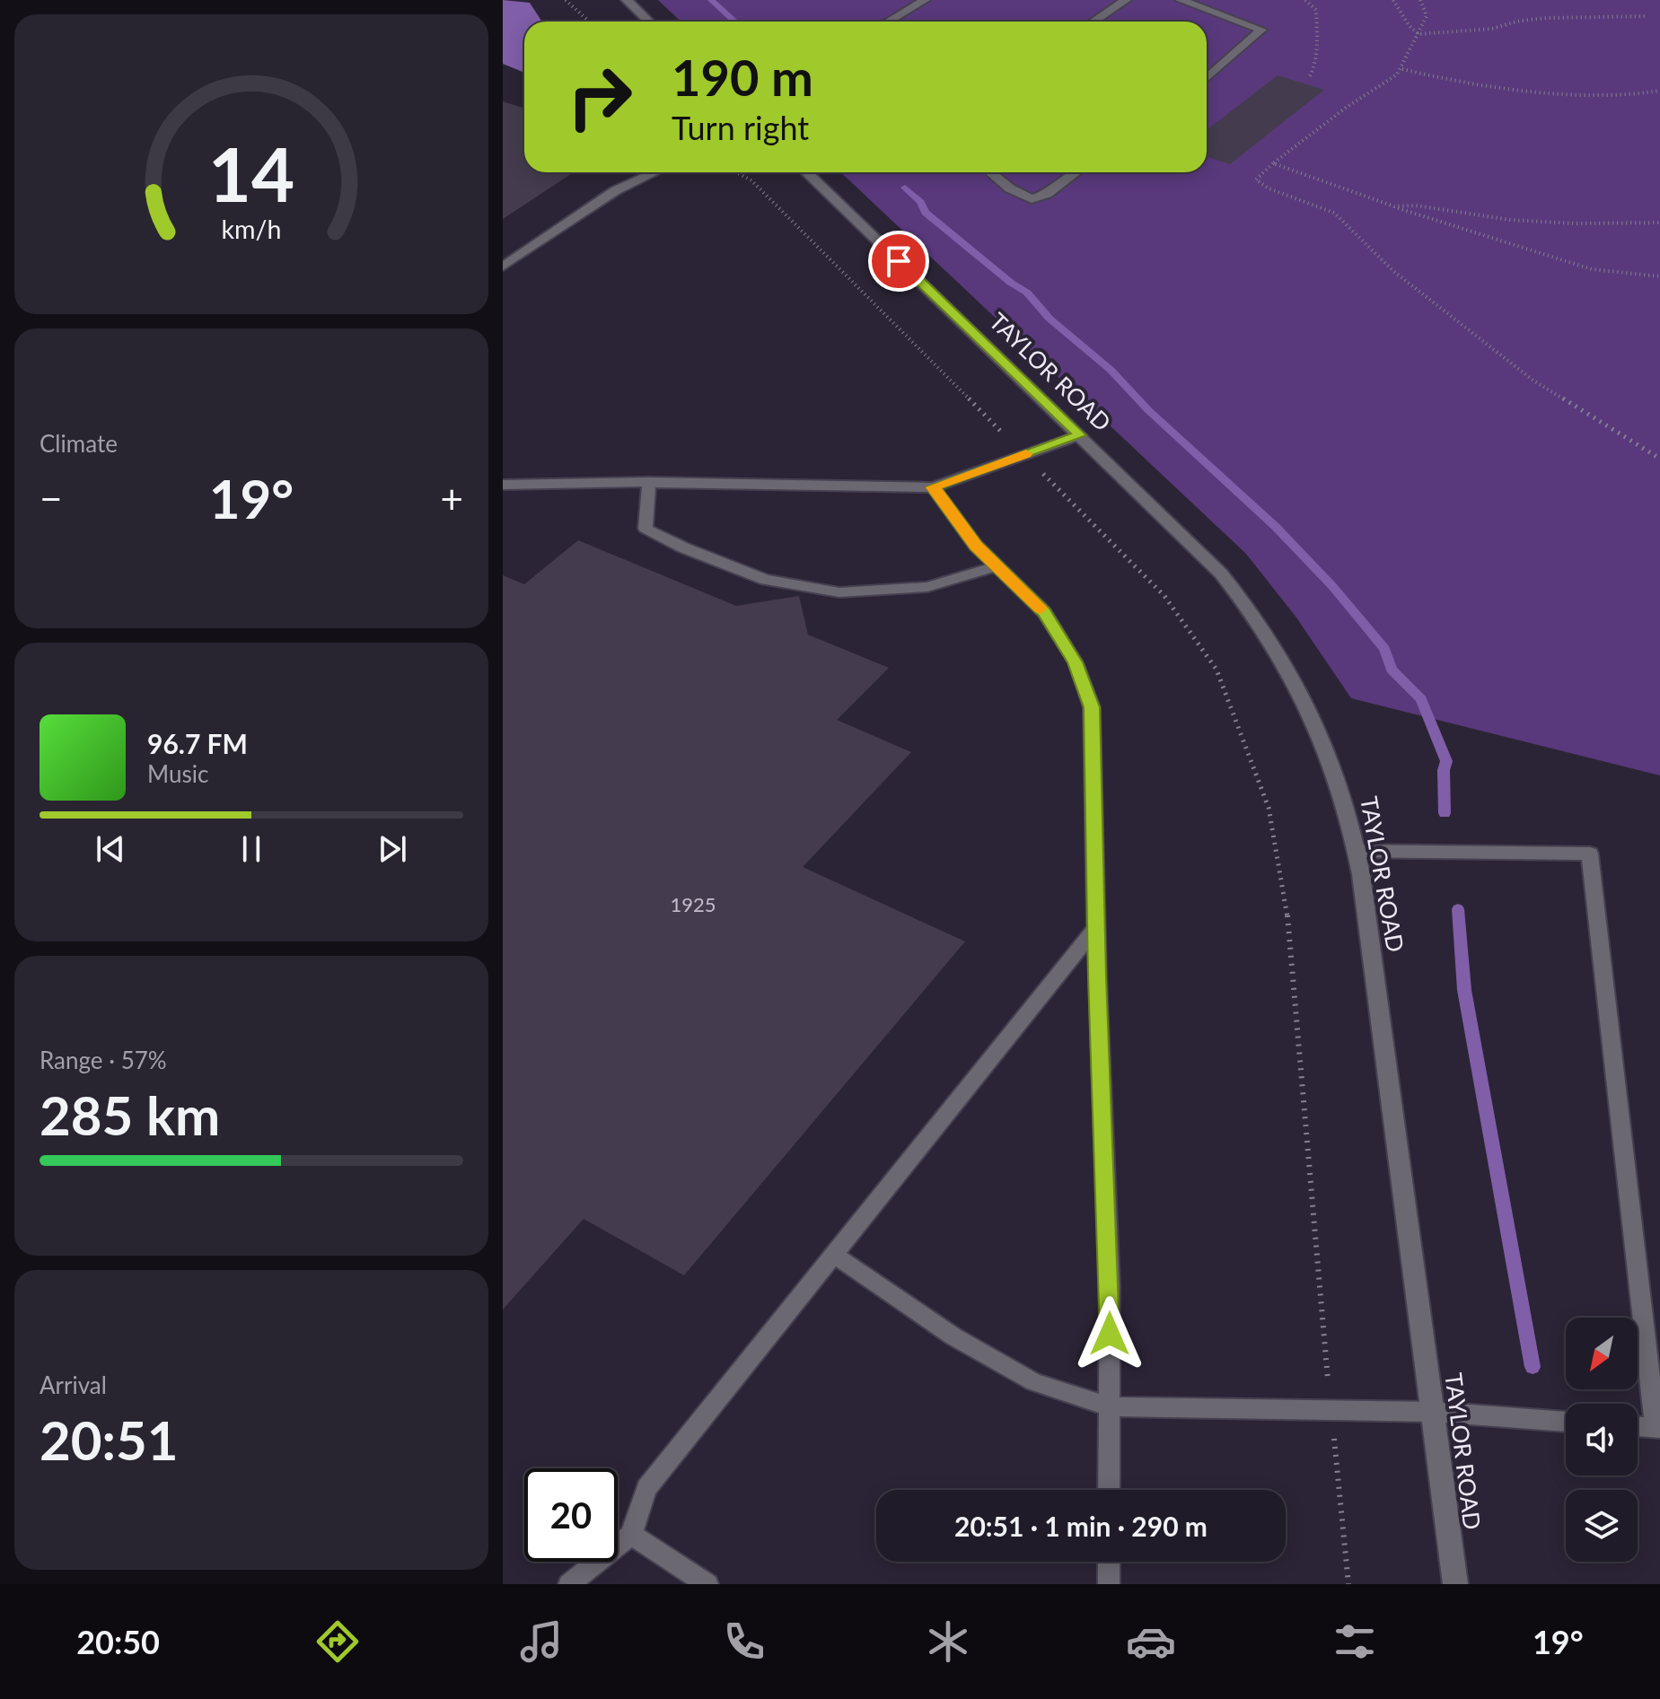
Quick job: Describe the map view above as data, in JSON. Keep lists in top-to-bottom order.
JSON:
{
  "streets": {
    "street": ["TAYLOR ROAD"]
  },
  "house_numbers": ["1925"],
  "north": "bottom left",
  "page": {
    "turn": ["190 m", "Turn right"],
    "tile": [
      "Climate",
      ["Range · 57%", "285 km"],
      ["Arrival", "20:51"]
    ],
    "heat": ["−", "19°", "+"],
    "song": ["96.7 FM", "Music"],
    "limit": "20",
    "trip": "20:51 · 1 min · 290 m",
    "tabs": ["20:50", "19°"],
    "gauge": ["14", "km/h"]
  }
}
